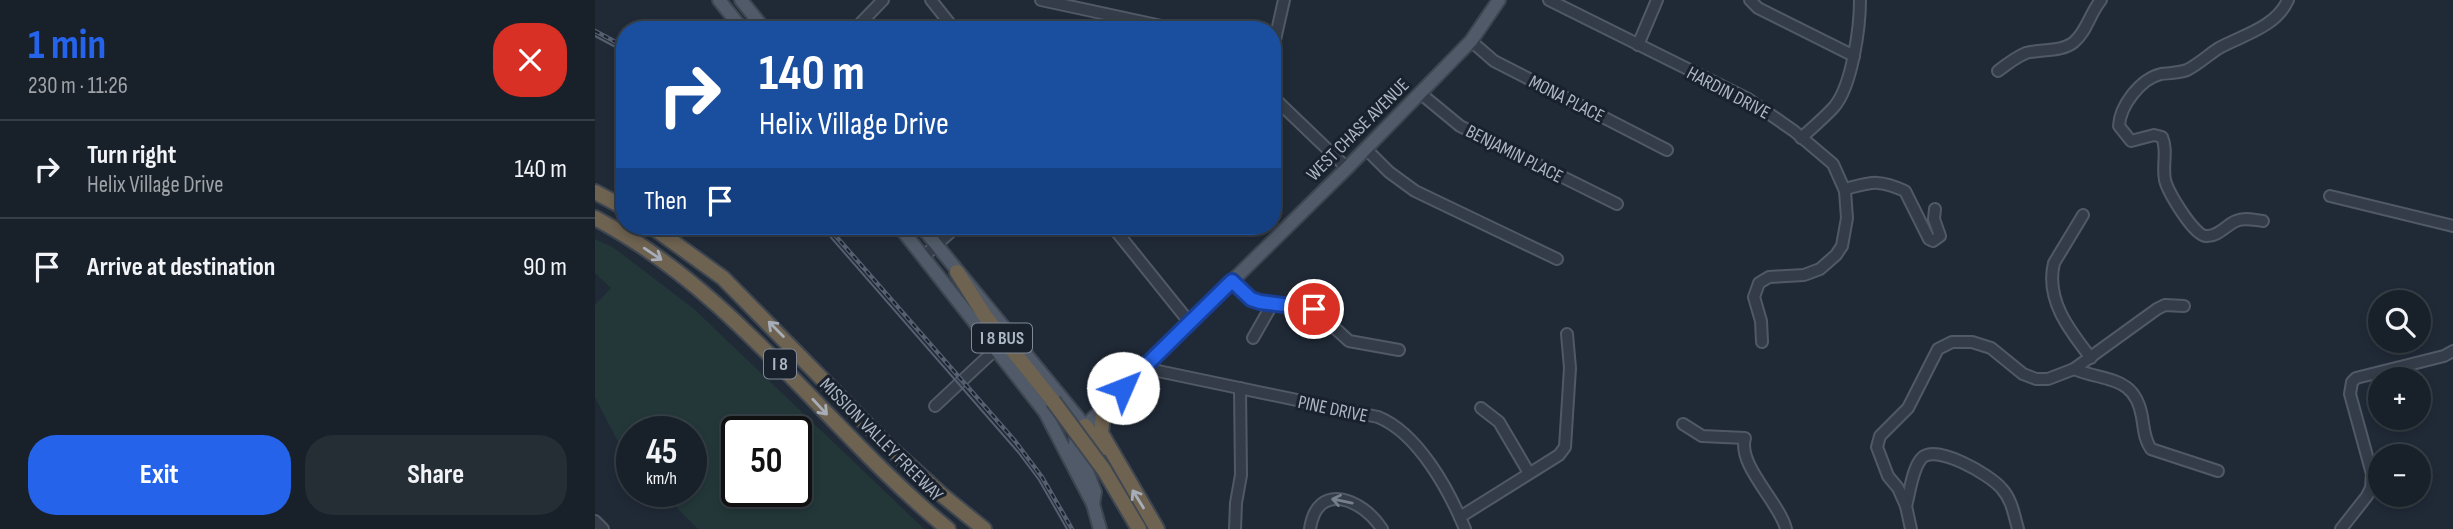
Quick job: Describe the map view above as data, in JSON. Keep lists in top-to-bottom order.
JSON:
{
  "streets": {
    "highway": ["I 8 BUS", "I 8", "MISSION VALLEY FREEWAY"],
    "main road": ["WEST CHASE AVENUE"],
    "street": [
      "HARDIN DRIVE",
      "MONA PLACE",
      "BENJAMIN PLACE",
      "PINE DRIVE"
    ]
  },
  "crossings": [
    ["MONA PLACE", "WEST CHASE AVENUE"],
    ["WEST CHASE AVENUE", "BENJAMIN PLACE"],
    ["WEST CHASE AVENUE", "PINE DRIVE"]
  ],
  "page": {
    "heading": ["1 min", "230 m · 11:26"],
    "turn": ["140 m", "Helix Village Drive"],
    "list": [
      {
        "name": "Turn right",
        "note": "Helix Village Drive",
        "value": "140 m"
      },
      {
        "name": "Arrive at destination",
        "value": "90 m"
      }
    ],
    "then": "Then",
    "map_buttons": ["+", "−"],
    "speed": "45 km/h",
    "limit": "50",
    "buttons": ["Exit", "Share"]
  }
}
